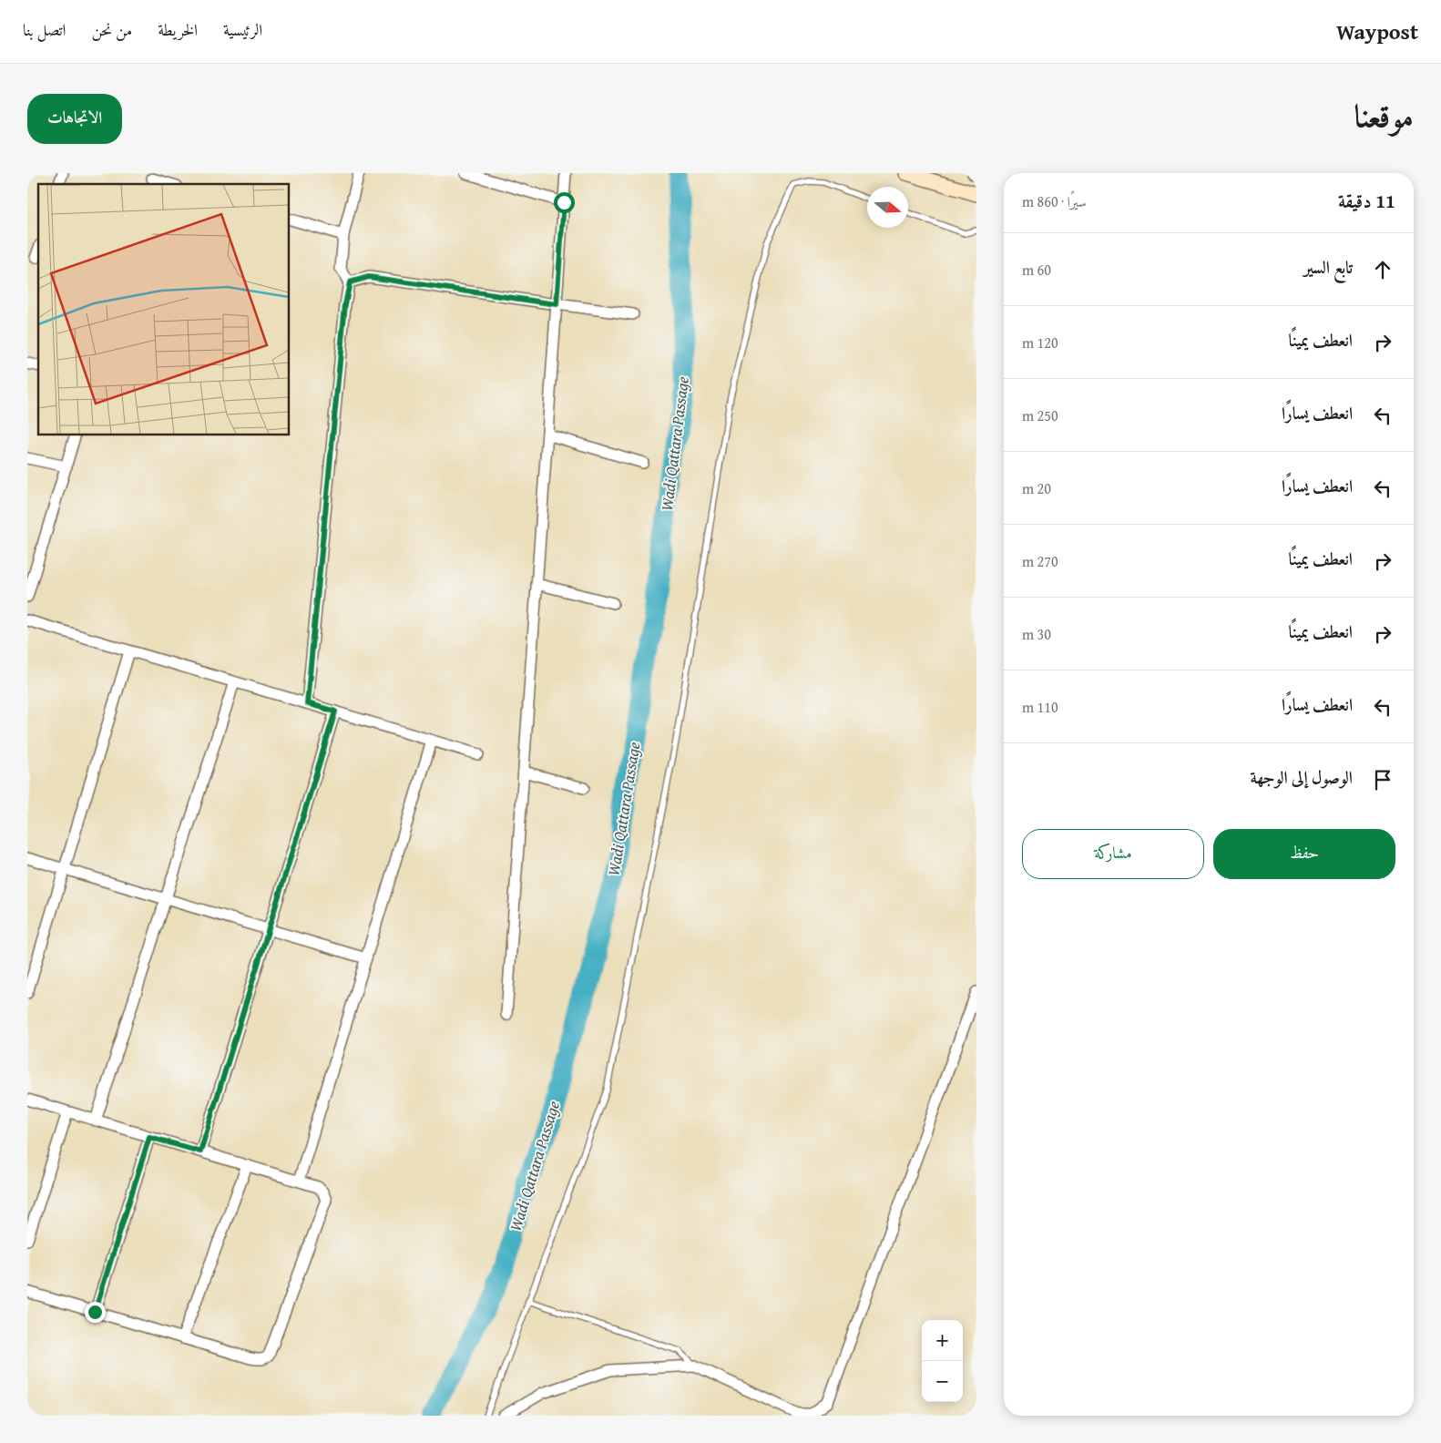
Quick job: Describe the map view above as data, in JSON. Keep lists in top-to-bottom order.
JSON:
{
  "water": ["Wadi Qattara Passage"],
  "north": "right",
  "page": {
    "header": "Waypost",
    "nav": [
      "الرئيسية",
      "الخريطة",
      "من نحن",
      "اتصل بنا"
    ],
    "title": "موقعنا",
    "buttons": [
      "الاتجاهات",
      ["حفظ", "مشاركة"]
    ],
    "heading": ["11 دقيقة", "سيرًا · 860 m"],
    "list": [
      ["تابع السير", "60 m"],
      ["انعطف يمينًا", "120 m"],
      ["انعطف يسارًا", "250 m"],
      ["انعطف يسارًا", "20 m"],
      ["انعطف يمينًا", "270 m"],
      ["انعطف يمينًا", "30 m"],
      ["انعطف يسارًا", "110 m"],
      "الوصول إلى الوجهة"
    ],
    "map_buttons": ["+", "−"]
  }
}
